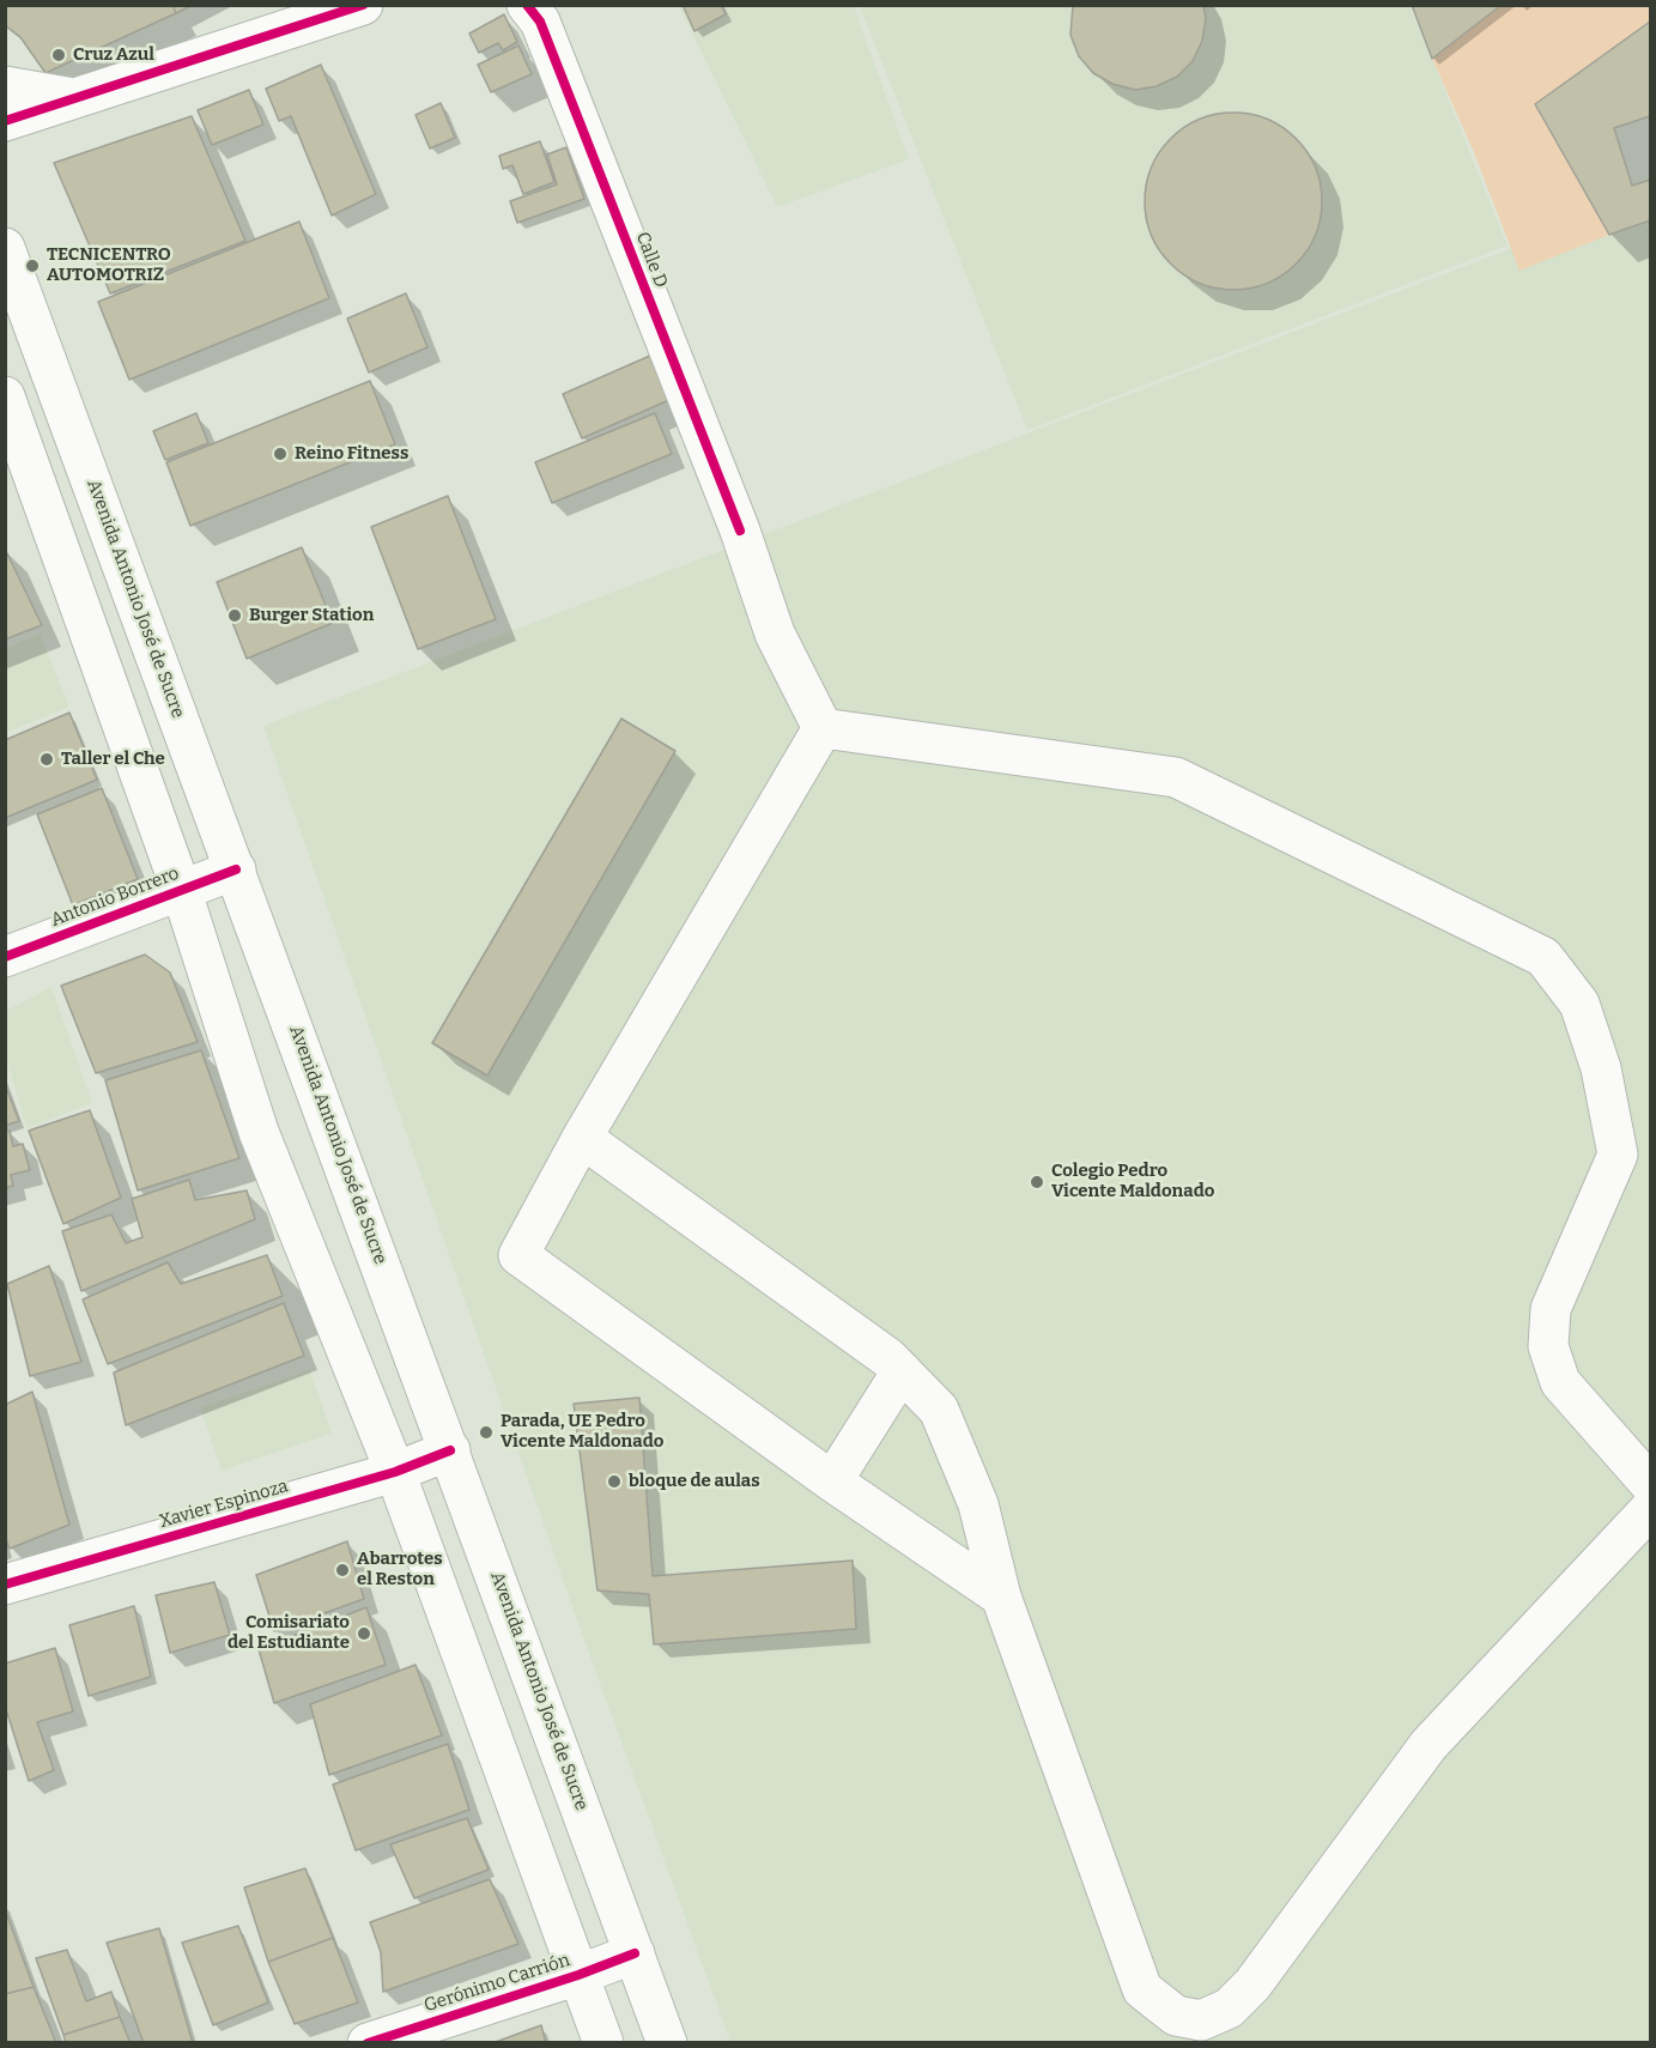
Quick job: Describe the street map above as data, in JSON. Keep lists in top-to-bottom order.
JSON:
{
  "streets": {
    "main road": [
      "Calle D",
      "Avenida Antonio José de Sucre",
      "Antonio Borrero",
      "Xavier Espinoza",
      "Gerónimo Carrión"
    ]
  },
  "crossings": [
    ["Avenida Antonio José de Sucre", "Antonio Borrero"],
    ["Avenida Antonio José de Sucre", "Xavier Espinoza"],
    ["Avenida Antonio José de Sucre", "Gerónimo Carrión"]
  ],
  "places": [
    "Cruz Azul",
    "TECNICENTRO AUTOMOTRIZ",
    "Reino Fitness",
    "Burger Station",
    "Taller el Che",
    "Colegio Pedro Vicente Maldonado",
    "Parada, UE Pedro Vicente Maldonado",
    "bloque de aulas",
    "Abarrotes el Reston",
    "Comisariato del Estudiante"
  ]
}
